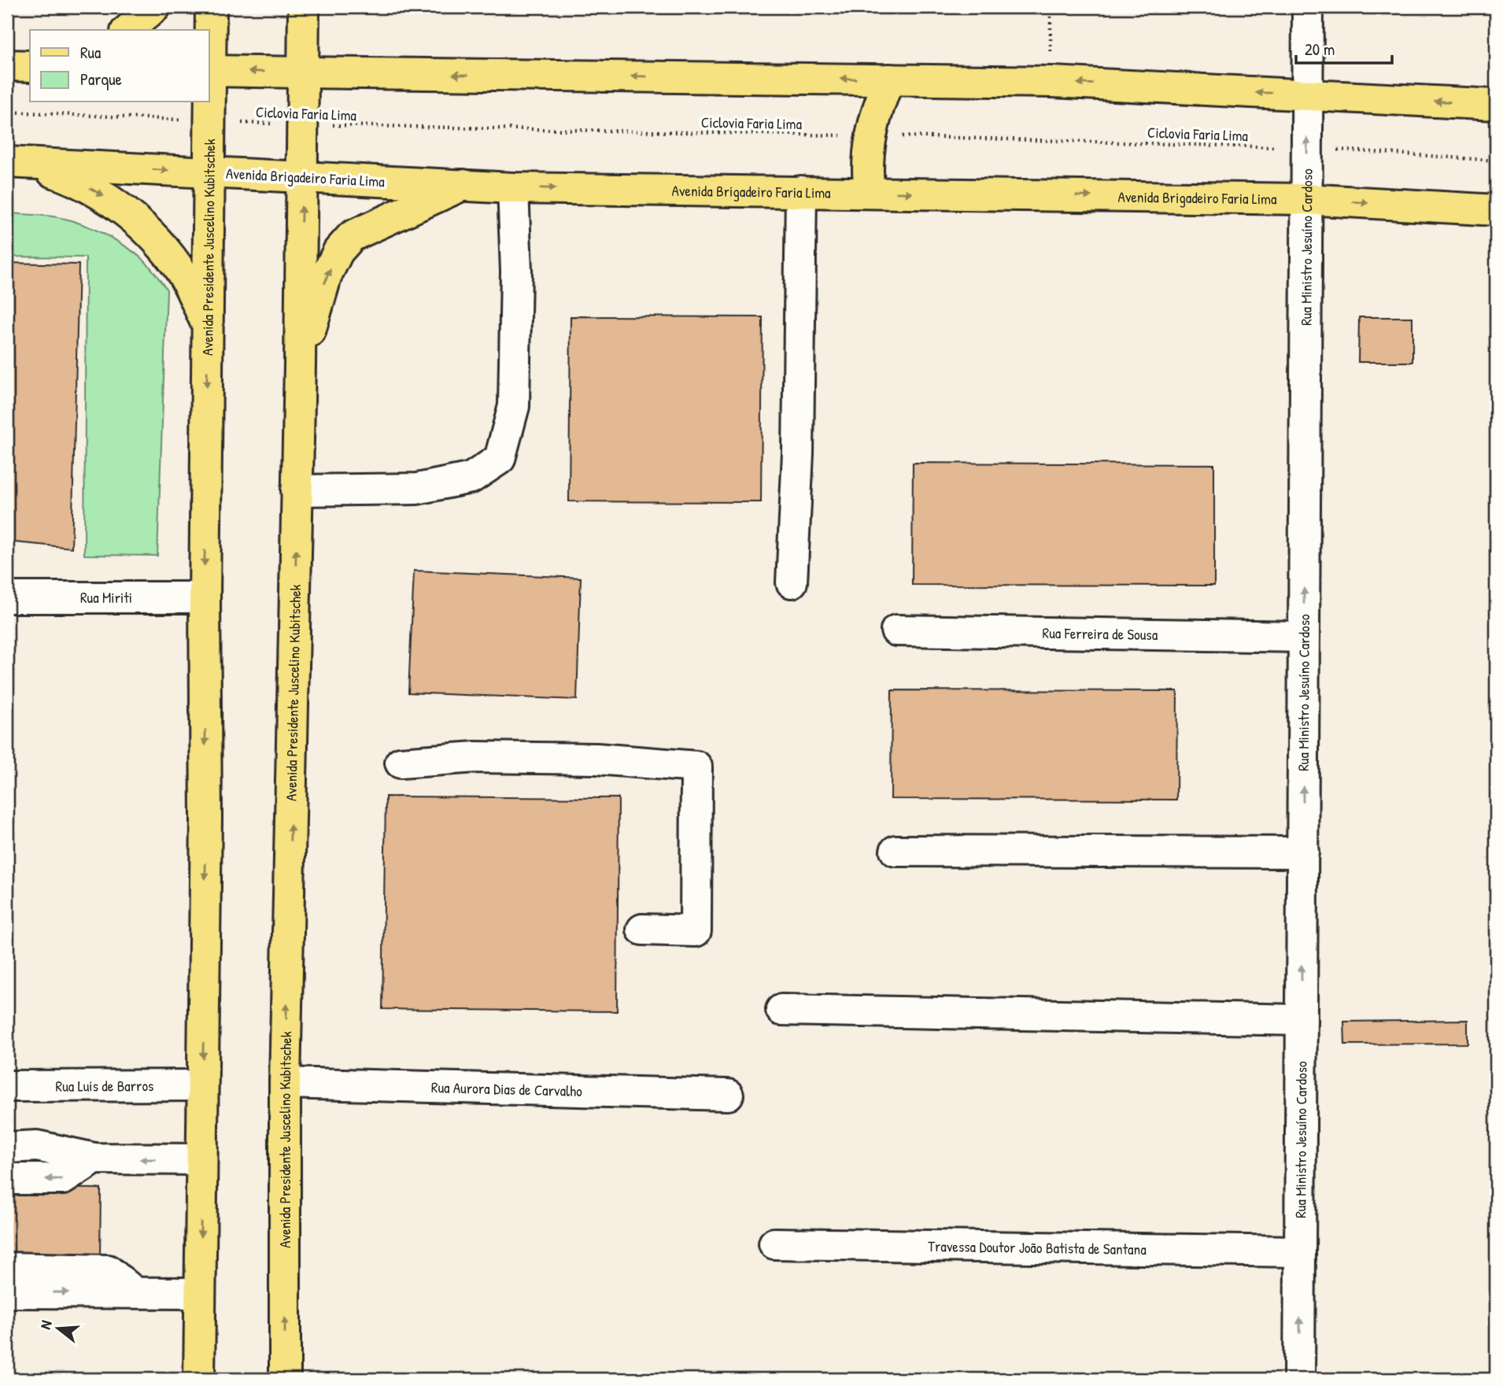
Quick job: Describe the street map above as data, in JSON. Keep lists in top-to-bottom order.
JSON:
{
  "streets": {
    "main road": ["Avenida Brigadeiro Faria Lima", "Avenida Presidente Juscelino Kubitschek"],
    "street": [
      "Rua Ministro Jesuíno Cardoso",
      "Rua Miriti",
      "Rua Ferreira de Sousa",
      "Rua Luis de Barros",
      "Rua Aurora Dias de Carvalho",
      "Travessa Doutor João Batista de Santana"
    ],
    "path": ["Ciclovia Faria Lima"]
  },
  "crossings": [
    ["Ciclovia Faria Lima", "Avenida Presidente Juscelino Kubitschek"],
    ["Ciclovia Faria Lima", "Rua Ministro Jesuíno Cardoso"],
    ["Avenida Brigadeiro Faria Lima", "Avenida Presidente Juscelino Kubitschek"],
    ["Avenida Brigadeiro Faria Lima", "Rua Ministro Jesuíno Cardoso"],
    ["Avenida Presidente Juscelino Kubitschek", "Rua Miriti"],
    ["Avenida Presidente Juscelino Kubitschek", "Rua Luis de Barros"],
    ["Avenida Presidente Juscelino Kubitschek", "Rua Aurora Dias de Carvalho"],
    ["Rua Ministro Jesuíno Cardoso", "Rua Ferreira de Sousa"],
    ["Rua Ministro Jesuíno Cardoso", "Travessa Doutor João Batista de Santana"]
  ],
  "one_way": ["Rua Ministro Jesuíno Cardoso"],
  "legend": ["Rua", "Parque"],
  "scale_bar": "20 m",
  "north": "left"
}
